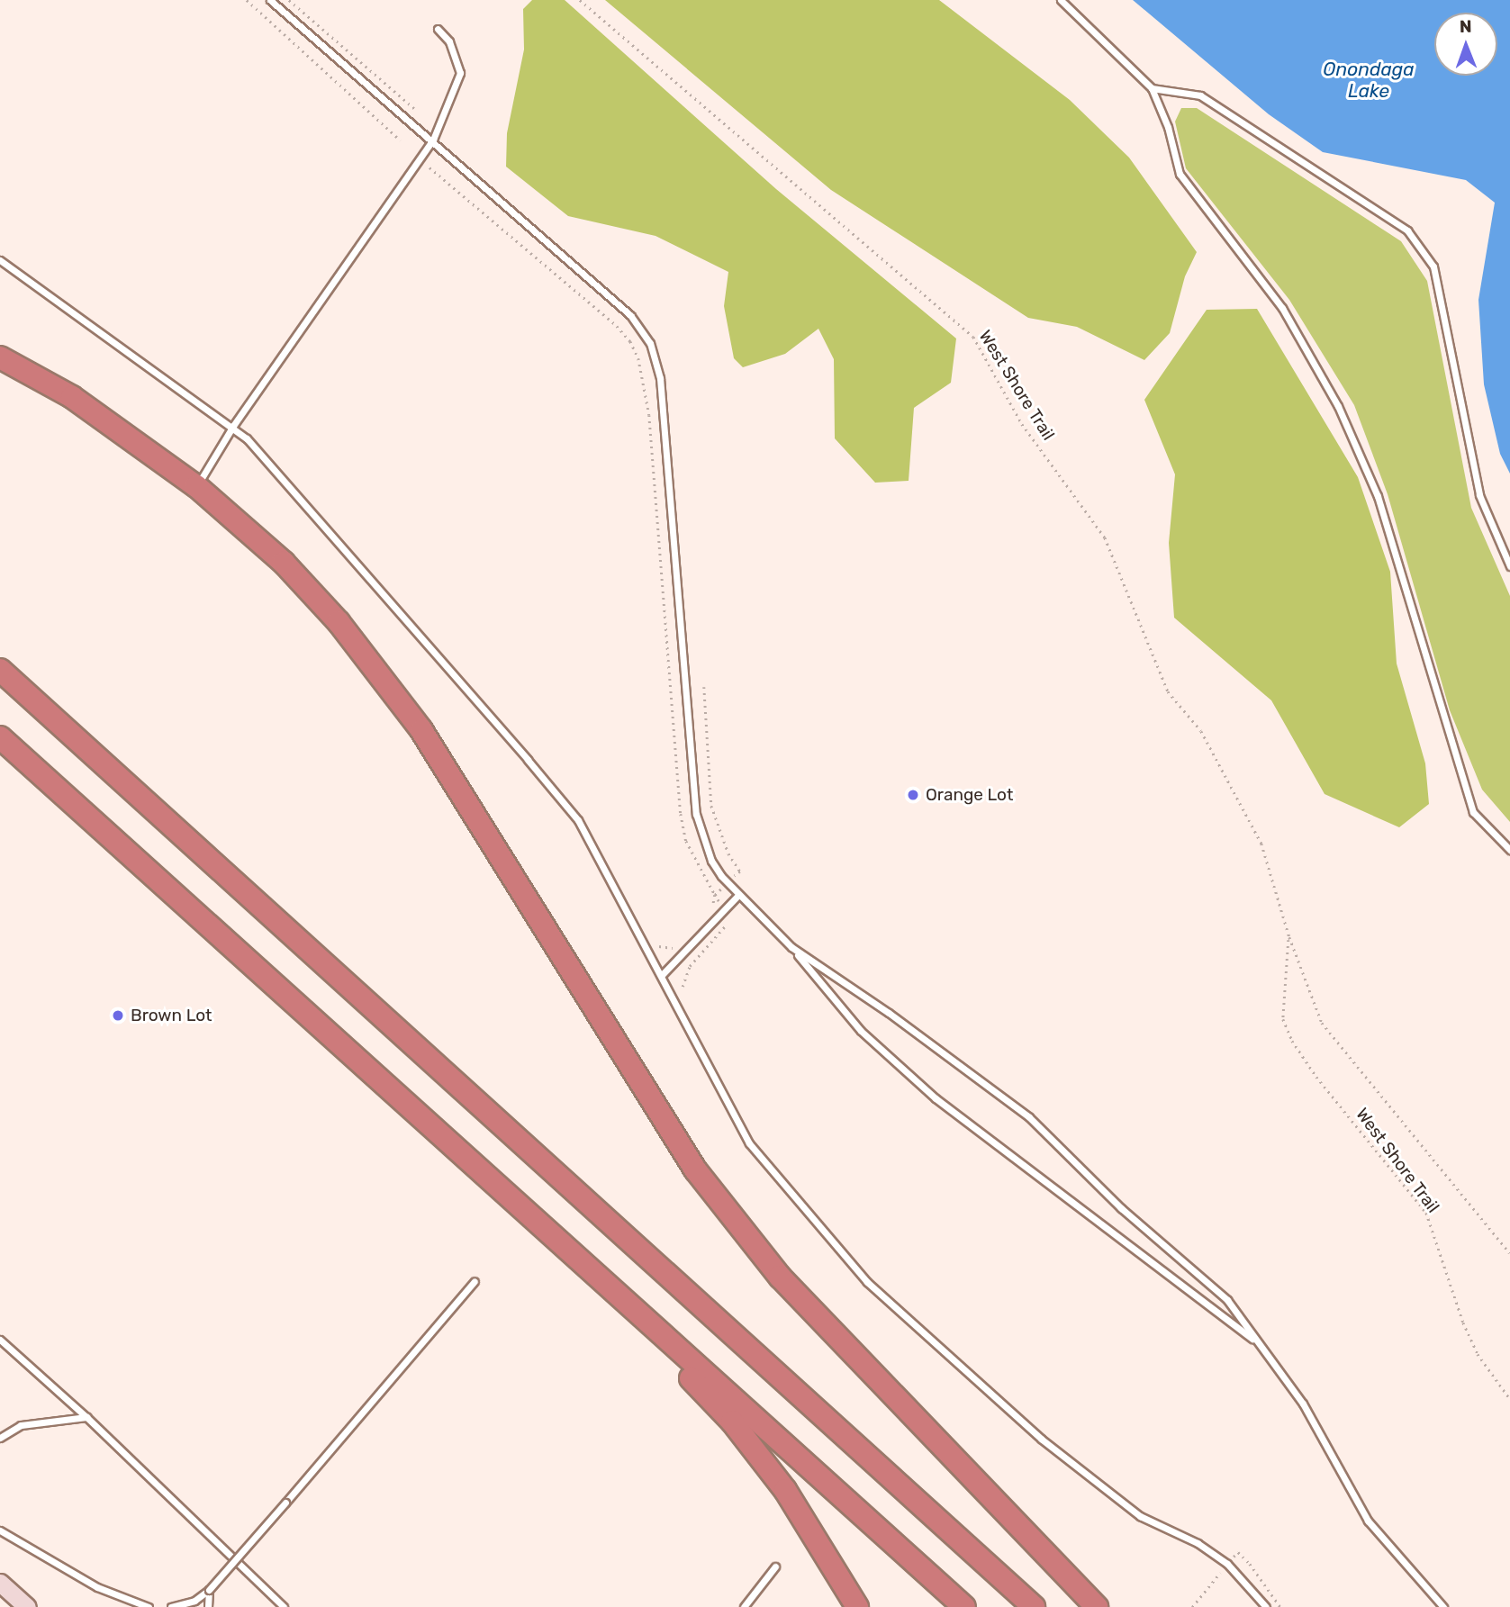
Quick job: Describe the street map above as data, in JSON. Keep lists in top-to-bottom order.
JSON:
{
  "streets": {
    "path": ["West Shore Trail"]
  },
  "water": ["Onondaga Lake"],
  "places": ["Orange Lot", "Brown Lot"],
  "north": "top"
}
